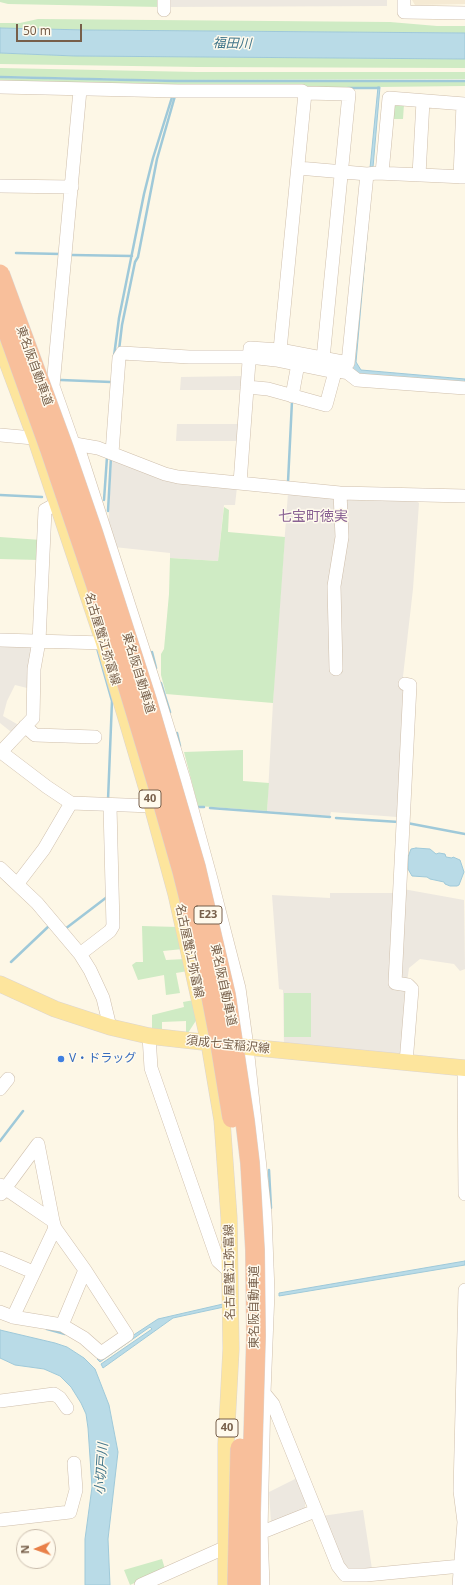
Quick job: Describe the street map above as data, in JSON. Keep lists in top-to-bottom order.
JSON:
{
  "streets": {
    "highway": ["東名阪自動車道", "E23"],
    "main road": ["名古屋蟹江弥富線", "40", "須成七宝稲沢線"]
  },
  "crossings": [
    ["名古屋蟹江弥富線", "須成七宝稲沢線"]
  ],
  "districts": ["七宝町徳実"],
  "water": ["福田川", "小切戸川"],
  "places": ["V・ドラッグ"],
  "scale_bar": "50 m",
  "north": "left"
}
